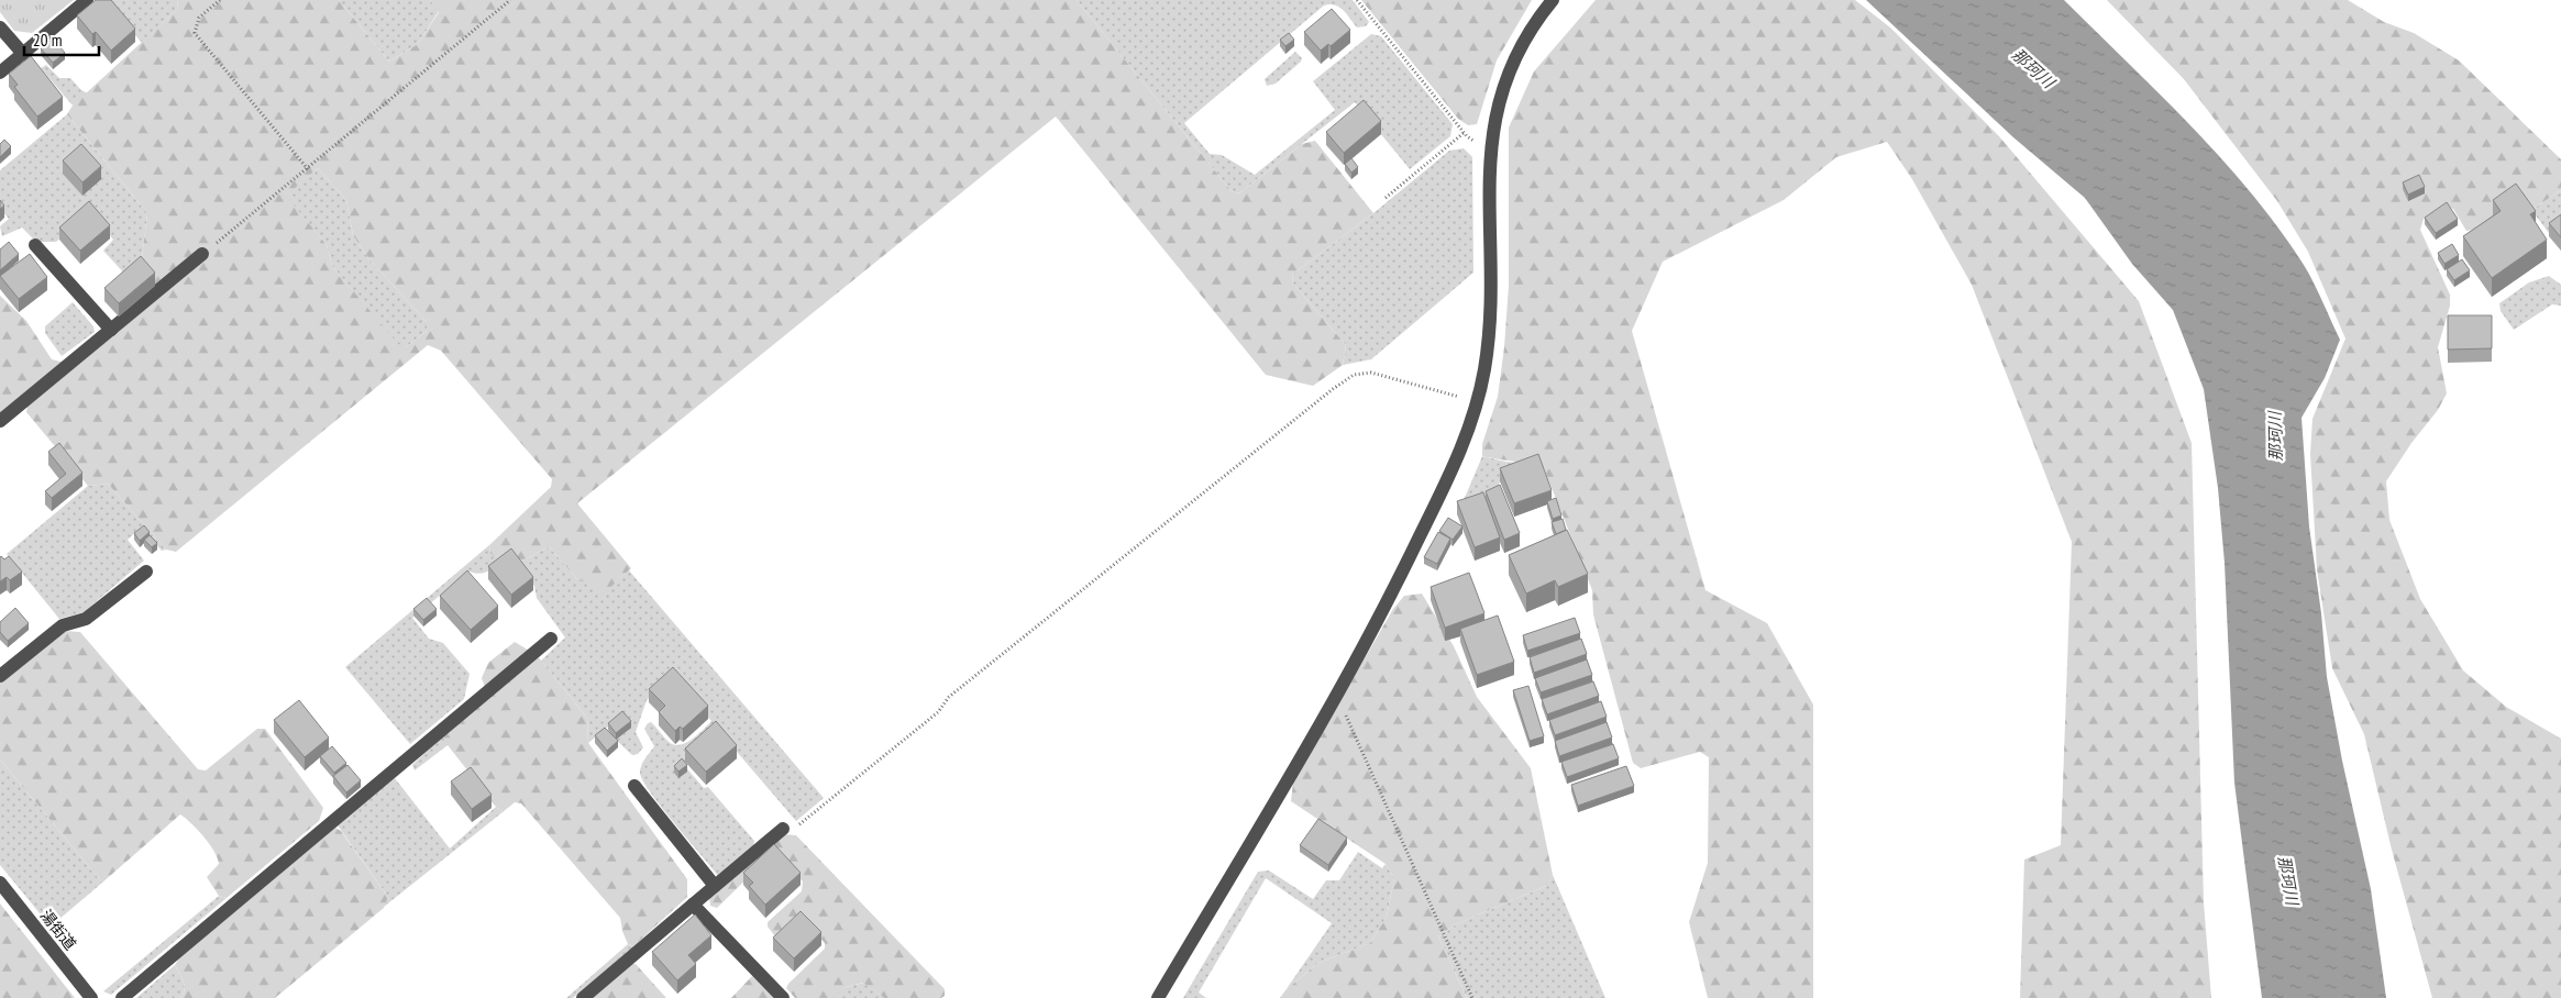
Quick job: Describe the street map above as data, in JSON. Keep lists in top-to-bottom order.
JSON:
{
  "streets": {
    "street": ["湯街道"]
  },
  "water": ["那珂川"],
  "scale_bar": "20 m"
}
